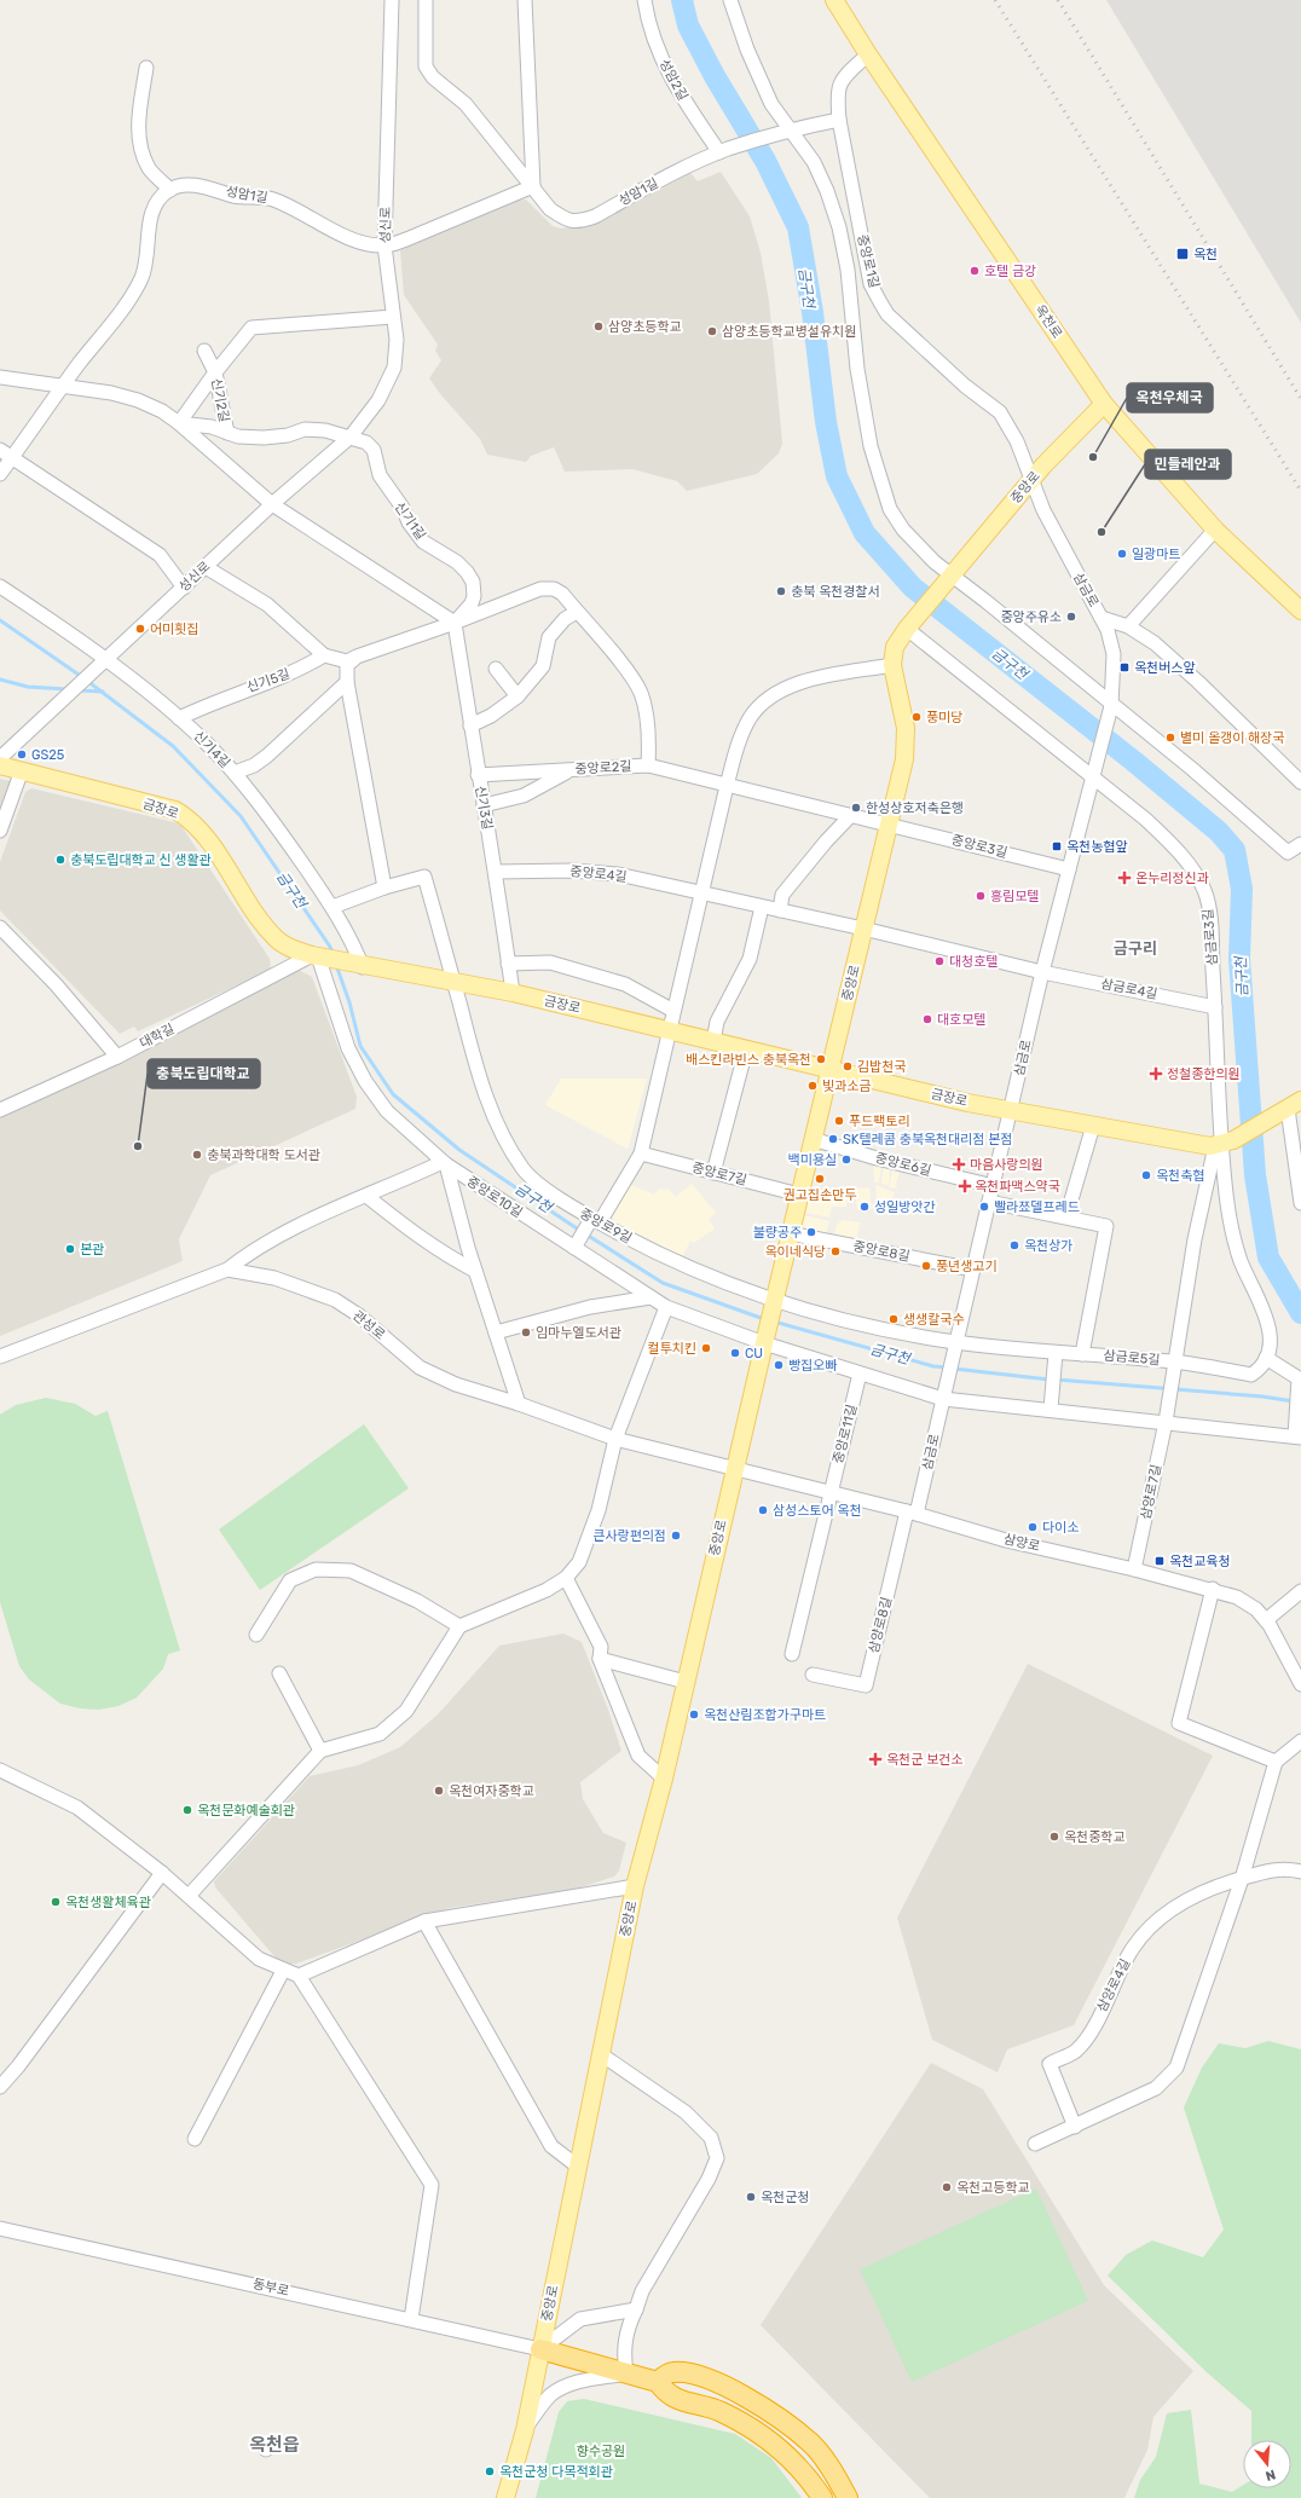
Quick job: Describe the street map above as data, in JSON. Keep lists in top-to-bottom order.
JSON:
{
  "streets": {
    "main road": ["옥천로", "중앙로", "금장로"],
    "street": [
      "성암2길",
      "성암1길",
      "성신로",
      "중앙로1길",
      "신기2길",
      "신기1길",
      "삼금로",
      "신기5길",
      "신기4길",
      "중앙로2길",
      "신기3길",
      "중앙로3길",
      "중앙로4길",
      "삼금로3길",
      "삼금로4길",
      "대학길",
      "중앙로6길",
      "중앙로7길",
      "중앙로10길",
      "중앙로9길",
      "중앙로8길",
      "관성로",
      "삼금로5길",
      "중앙로11길",
      "삼양로7길",
      "삼양로",
      "삼양로8길",
      "삼양로4길",
      "동부로"
    ]
  },
  "crossings": [
    ["성암2길", "성암1길"],
    ["성암1길", "성신로"],
    ["성신로", "신기2길"],
    ["성신로", "신기1길"],
    ["성신로", "신기4길"],
    ["중앙로1길", "옥천로"],
    ["중앙로1길", "중앙로"],
    ["중앙로1길", "삼금로"],
    ["옥천로", "중앙로"],
    ["중앙로", "삼금로"],
    ["중앙로", "중앙로2길"],
    ["중앙로", "금장로"],
    ["중앙로", "중앙로3길"],
    ["중앙로", "중앙로4길"],
    ["중앙로", "삼금로3길"],
    ["중앙로", "삼금로4길"],
    ["중앙로", "중앙로6길"],
    ["중앙로", "중앙로7길"],
    ["중앙로", "중앙로10길"],
    ["중앙로", "중앙로9길"],
    ["중앙로", "중앙로8길"],
    ["중앙로", "관성로"],
    ["중앙로", "삼양로"],
    ["중앙로", "동부로"],
    ["신기1길", "신기3길"],
    ["삼금로", "금장로"],
    ["삼금로", "중앙로3길"],
    ["삼금로", "삼금로3길"],
    ["삼금로", "삼금로4길"],
    ["삼금로", "중앙로6길"],
    ["삼금로", "중앙로8길"],
    ["삼금로", "삼금로5길"],
    ["삼금로", "삼양로"],
    ["삼금로", "삼양로8길"],
    ["신기5길", "신기4길"],
    ["신기4길", "금장로"],
    ["중앙로2길", "신기3길"],
    ["중앙로2길", "중앙로3길"],
    ["신기3길", "금장로"],
    ["신기3길", "중앙로4길"],
    ["금장로", "삼금로3길"],
    ["금장로", "대학길"],
    ["금장로", "중앙로10길"],
    ["금장로", "중앙로9길"],
    ["금장로", "삼금로5길"],
    ["중앙로4길", "삼금로4길"],
    ["삼금로3길", "삼금로4길"],
    ["삼금로3길", "삼금로5길"],
    ["대학길", "중앙로10길"],
    ["관성로", "삼양로"],
    ["삼금로5길", "삼양로7길"],
    ["중앙로11길", "삼양로"],
    ["삼양로7길", "삼양로"],
    ["삼양로", "삼양로8길"]
  ],
  "districts": ["금구리", "옥천읍"],
  "water": ["금구천"],
  "parks": ["향수공원"],
  "places": {
    "transit": [
      "옥천",
      "옥천버스앞",
      "옥천농협앞",
      "옥천교육청"
    ],
    "other": [
      "호텔 금강",
      "삼양초등학교",
      "삼양초등학교병설유치원",
      "옥천우체국",
      "민들레안과",
      "일광마트",
      "충북 옥천경찰서",
      "중앙주유소",
      "어미횟집",
      "풍미당",
      "별미 올갱이 해장국",
      "GS25",
      "한성상호저축은행",
      "충북도립대학교 신 생활관",
      "흥림모텔",
      "대청호텔",
      "대호모텔",
      "배스킨라빈스 충북옥천",
      "김밥천국",
      "빛과소금",
      "푸드팩토리",
      "SK텔레콤 충북옥천대리점 본점",
      "충북도립대학교",
      "충북과학대학 도서관",
      "백미용실",
      "옥천축협",
      "권고집손만두",
      "성일방앗간",
      "빨라쬬델프레드",
      "불량공주",
      "옥천상가",
      "본관",
      "옥이네식당",
      "풍년생고기",
      "생생칼국수",
      "임마누엘도서관",
      "컬투치킨",
      "CU",
      "빵집오빠",
      "삼성스토어 옥천",
      "다이소",
      "큰사랑편의점",
      "옥천산림조합가구마트",
      "옥천여자중학교",
      "옥천문화예술회관",
      "옥천중학교",
      "옥천생활체육관",
      "옥천고등학교",
      "옥천군청",
      "옥천군청 다목적회관"
    ],
    "health": [
      "온누리정신과",
      "정철종한의원",
      "마음사랑의원",
      "옥천파맥스약국",
      "옥천군 보건소"
    ]
  },
  "north": "bottom"
}
